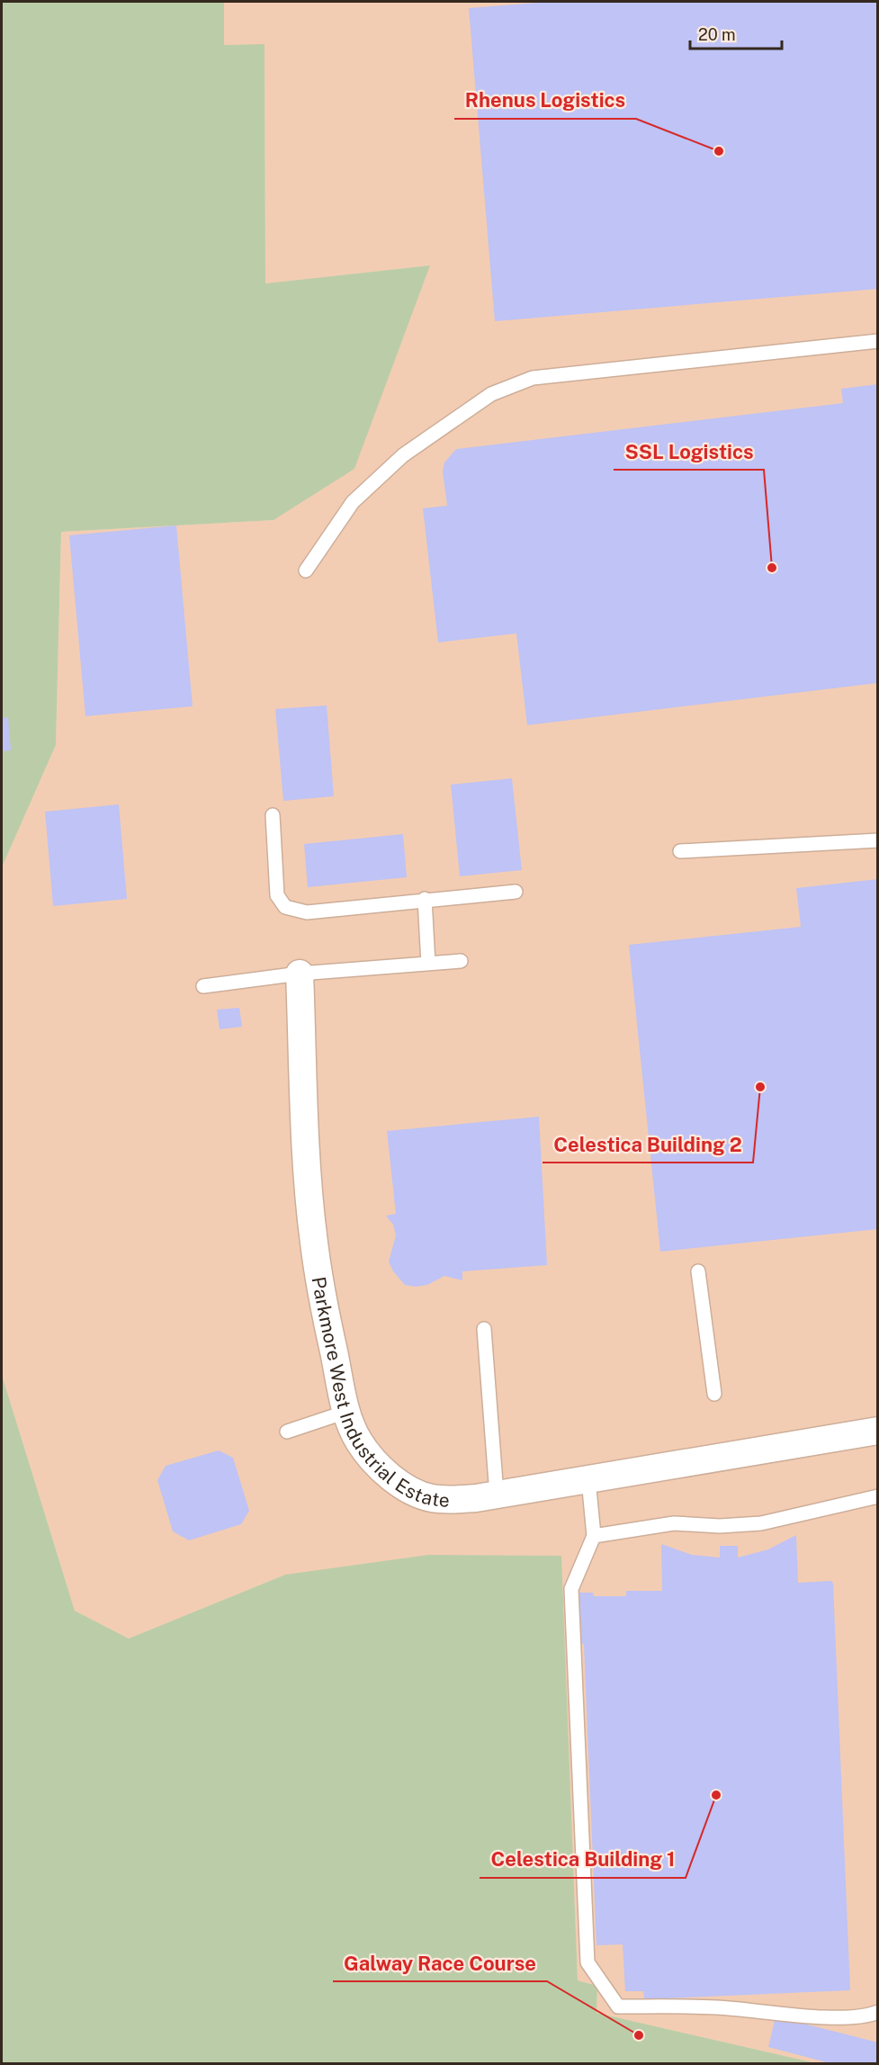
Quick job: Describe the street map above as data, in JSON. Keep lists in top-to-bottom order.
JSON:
{
  "streets": {
    "street": ["Parkmore West Industrial Estate"]
  },
  "places": [
    "Rhenus Logistics",
    "SSL Logistics",
    "Celestica Building 2",
    "Celestica Building 1",
    "Galway Race Course"
  ],
  "scale_bar": "20 m"
}
